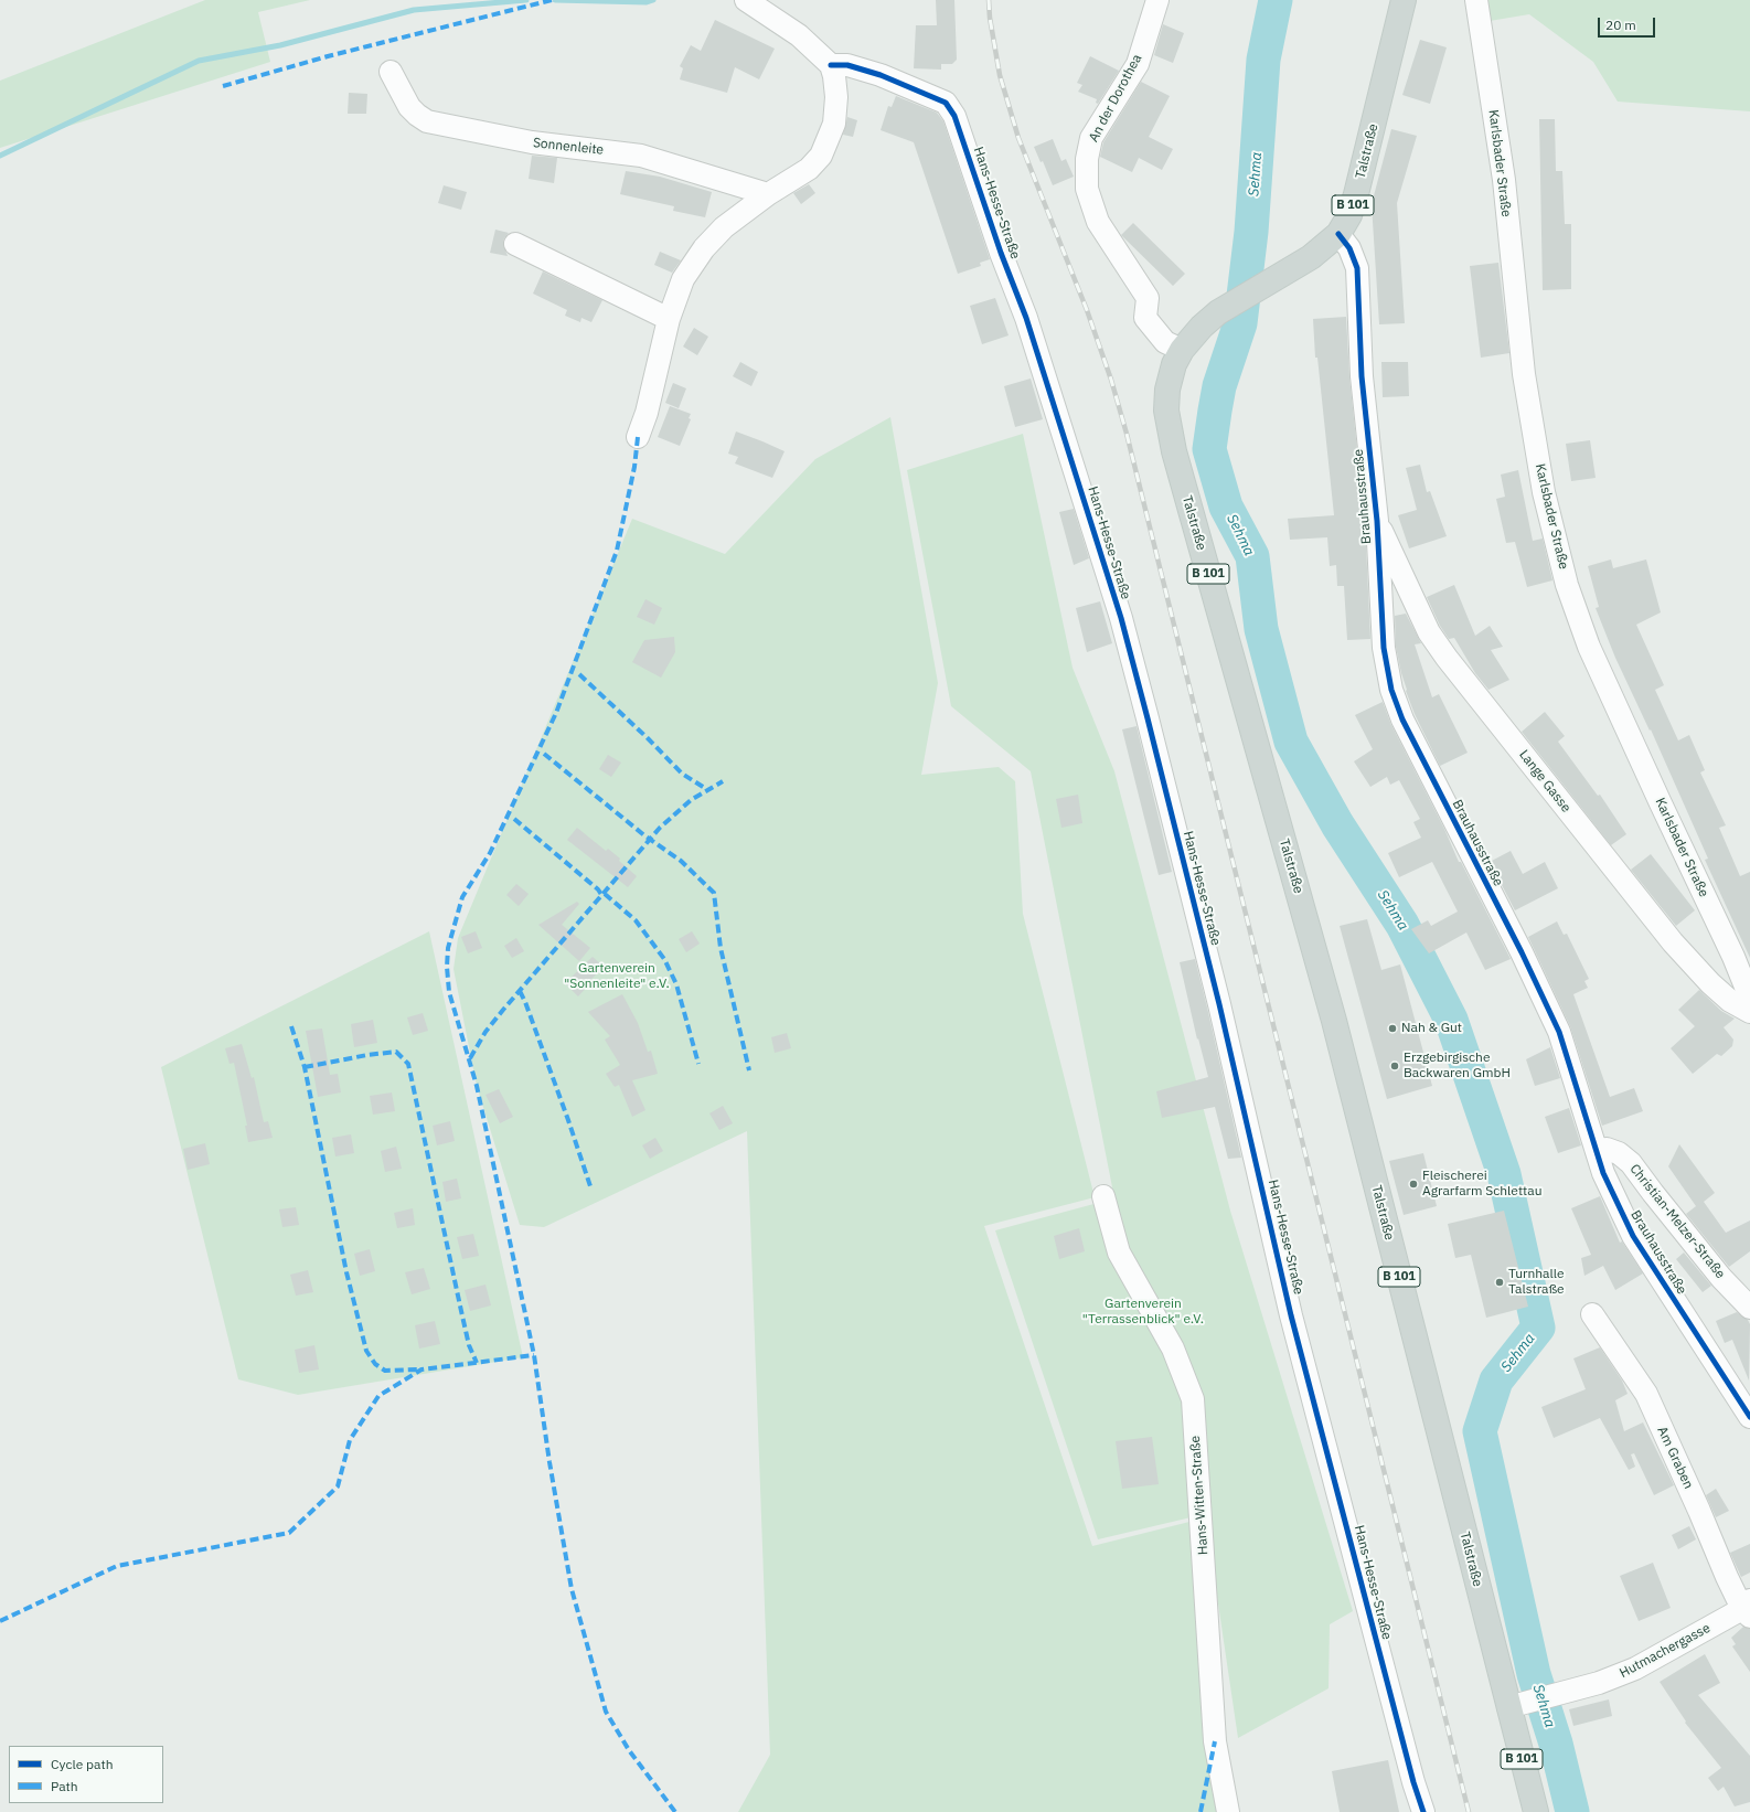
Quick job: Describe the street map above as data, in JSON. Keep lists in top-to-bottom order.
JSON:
{
  "streets": {
    "main road": ["Talstraße", "B 101"],
    "street": [
      "An der Dorothea",
      "Sonnenleite",
      "Karlsbader Straße",
      "Hans-Hesse-Straße",
      "Brauhausstraße",
      "Lange Gasse",
      "Christian-Melzer-Straße",
      "Am Graben",
      "Hans-Witten-Straße",
      "Hutmachergasse"
    ]
  },
  "crossings": [
    ["An der Dorothea", "Talstraße"],
    ["Talstraße", "Brauhausstraße"],
    ["Talstraße", "Hutmachergasse"],
    ["Brauhausstraße", "Lange Gasse"],
    ["Brauhausstraße", "Christian-Melzer-Straße"],
    ["Am Graben", "Hutmachergasse"]
  ],
  "water": ["Sehma"],
  "parks": ["Gartenverein \"Sonnenleite\" e.V.", "Gartenverein \"Terrassenblick\" e.V."],
  "places": [
    "Nah & Gut",
    "Erzgebirgische Backwaren GmbH",
    "Fleischerei Agrarfarm Schlettau",
    "Turnhalle Talstraße"
  ],
  "legend": ["Cycle path", "Path"],
  "scale_bar": "20 m"
}
